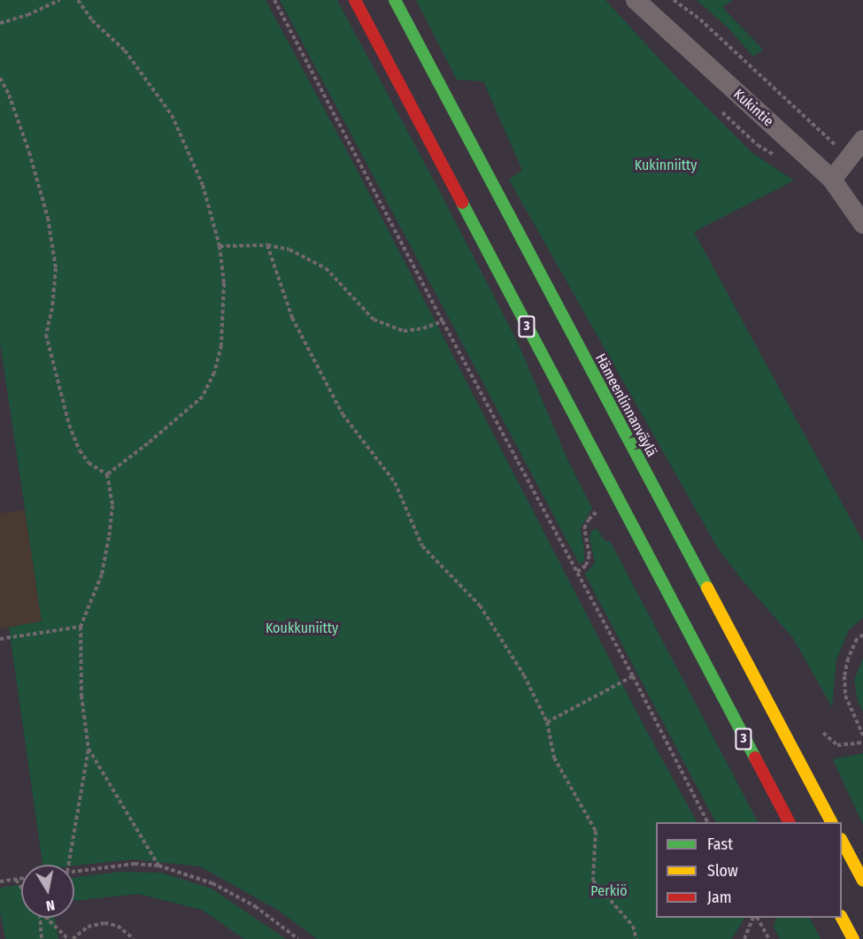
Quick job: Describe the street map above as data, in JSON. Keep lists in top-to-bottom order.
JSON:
{
  "streets": {
    "highway": ["3", "Hämeenlinnanväylä"],
    "street": ["Kukintie"]
  },
  "parks": ["Kukinniitty", "Koukkuniitty", "Perkiö"],
  "legend": ["Fast", "Slow", "Jam"],
  "north": "bottom"
}
